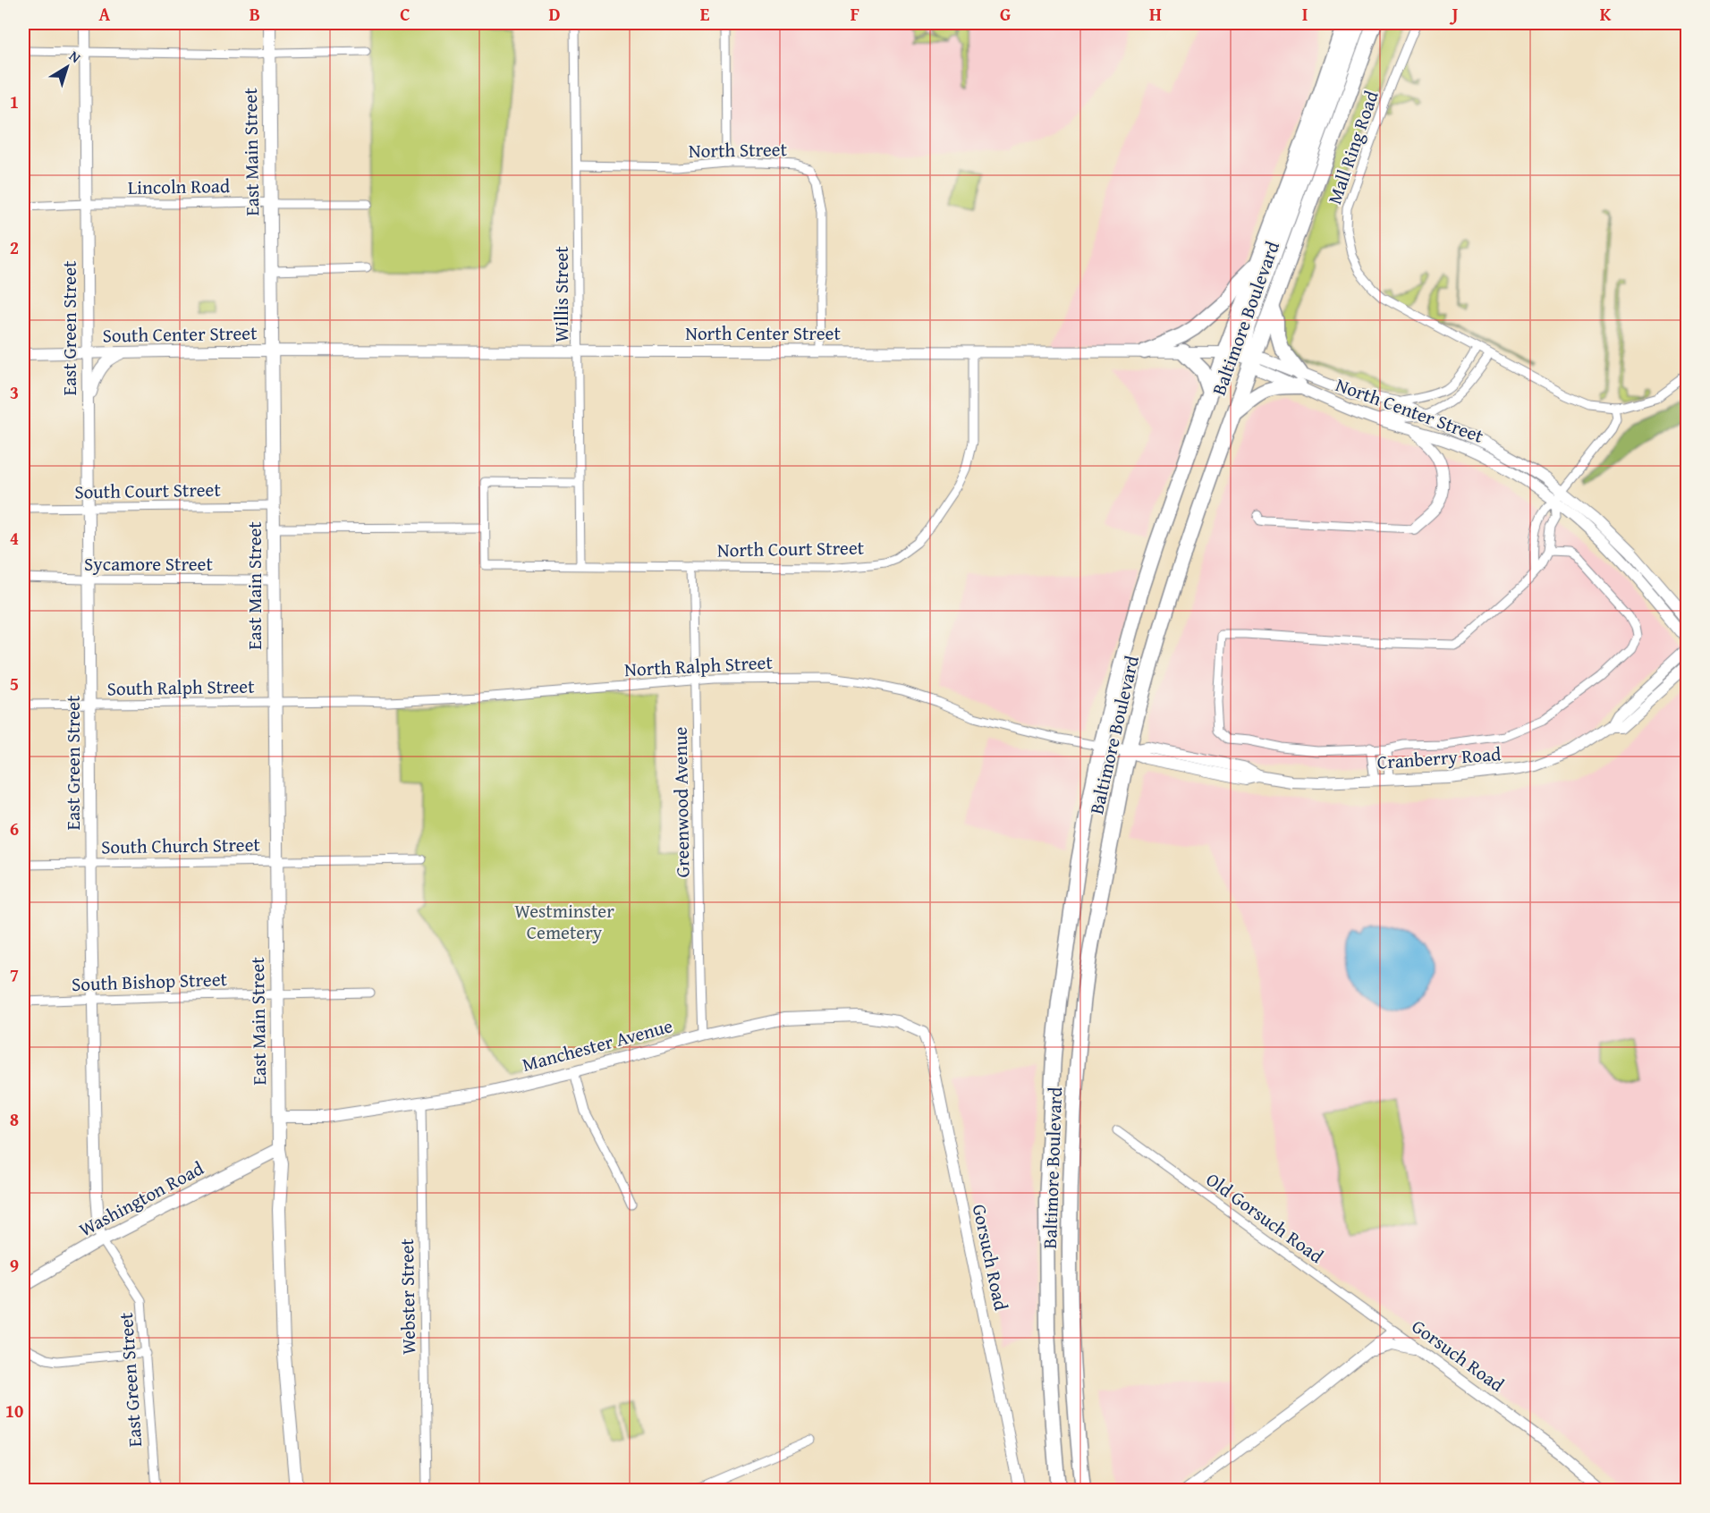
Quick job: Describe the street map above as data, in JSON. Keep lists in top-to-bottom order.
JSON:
{
  "streets": {
    "highway": ["Baltimore Boulevard"],
    "main road": ["East Main Street", "Washington Road"],
    "street": [
      "Mall Ring Road",
      "North Street",
      "Lincoln Road",
      "Willis Street",
      "East Green Street",
      "North Center Street",
      "South Center Street",
      "South Court Street",
      "North Court Street",
      "Sycamore Street",
      "North Ralph Street",
      "South Ralph Street",
      "Cranberry Road",
      "Greenwood Avenue",
      "South Church Street",
      "South Bishop Street",
      "Manchester Avenue",
      "Old Gorsuch Road",
      "Gorsuch Road",
      "Webster Street"
    ]
  },
  "crossings": [
    ["North Street", "Willis Street"],
    ["North Street", "North Center Street"],
    ["East Main Street", "Lincoln Road"],
    ["East Main Street", "North Center Street"],
    ["East Main Street", "South Center Street"],
    ["East Main Street", "South Court Street"],
    ["East Main Street", "Sycamore Street"],
    ["East Main Street", "North Ralph Street"],
    ["East Main Street", "South Ralph Street"],
    ["East Main Street", "South Church Street"],
    ["East Main Street", "South Bishop Street"],
    ["East Main Street", "Manchester Avenue"],
    ["East Main Street", "Washington Road"],
    ["Lincoln Road", "East Green Street"],
    ["Willis Street", "North Center Street"],
    ["Willis Street", "North Court Street"],
    ["Baltimore Boulevard", "North Center Street"],
    ["Baltimore Boulevard", "North Ralph Street"],
    ["Baltimore Boulevard", "Cranberry Road"],
    ["East Green Street", "South Center Street"],
    ["East Green Street", "South Court Street"],
    ["East Green Street", "Sycamore Street"],
    ["East Green Street", "South Ralph Street"],
    ["East Green Street", "South Church Street"],
    ["East Green Street", "South Bishop Street"],
    ["East Green Street", "Washington Road"],
    ["North Center Street", "South Center Street"],
    ["North Center Street", "North Court Street"],
    ["North Court Street", "Greenwood Avenue"],
    ["North Ralph Street", "South Ralph Street"],
    ["North Ralph Street", "Cranberry Road"],
    ["North Ralph Street", "Greenwood Avenue"],
    ["Greenwood Avenue", "Manchester Avenue"],
    ["Manchester Avenue", "Gorsuch Road"],
    ["Manchester Avenue", "Webster Street"],
    ["Old Gorsuch Road", "Gorsuch Road"]
  ],
  "parks": ["Westminster Cemetery"],
  "north": "top right",
  "grid": {
    "columns": [
      "A",
      "B",
      "C",
      "D",
      "E",
      "F",
      "G",
      "H",
      "I",
      "J",
      "K"
    ],
    "rows": [
      "1",
      "2",
      "3",
      "4",
      "5",
      "6",
      "7",
      "8",
      "9",
      "10"
    ]
  }
}
